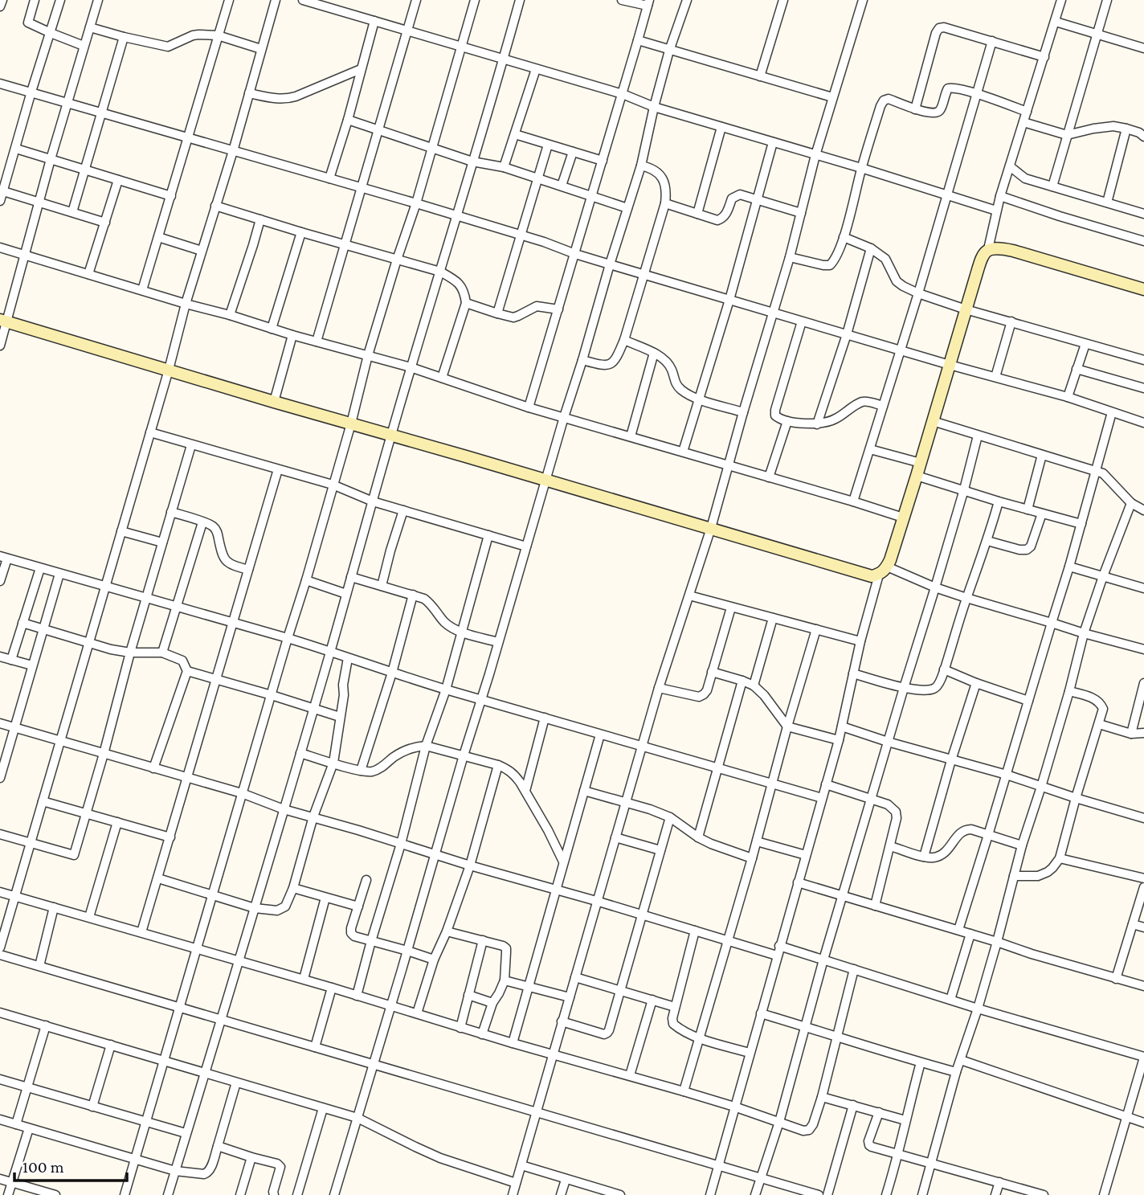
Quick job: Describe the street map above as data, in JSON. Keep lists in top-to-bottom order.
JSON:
{
  "scale_bar": "100 m"
}
